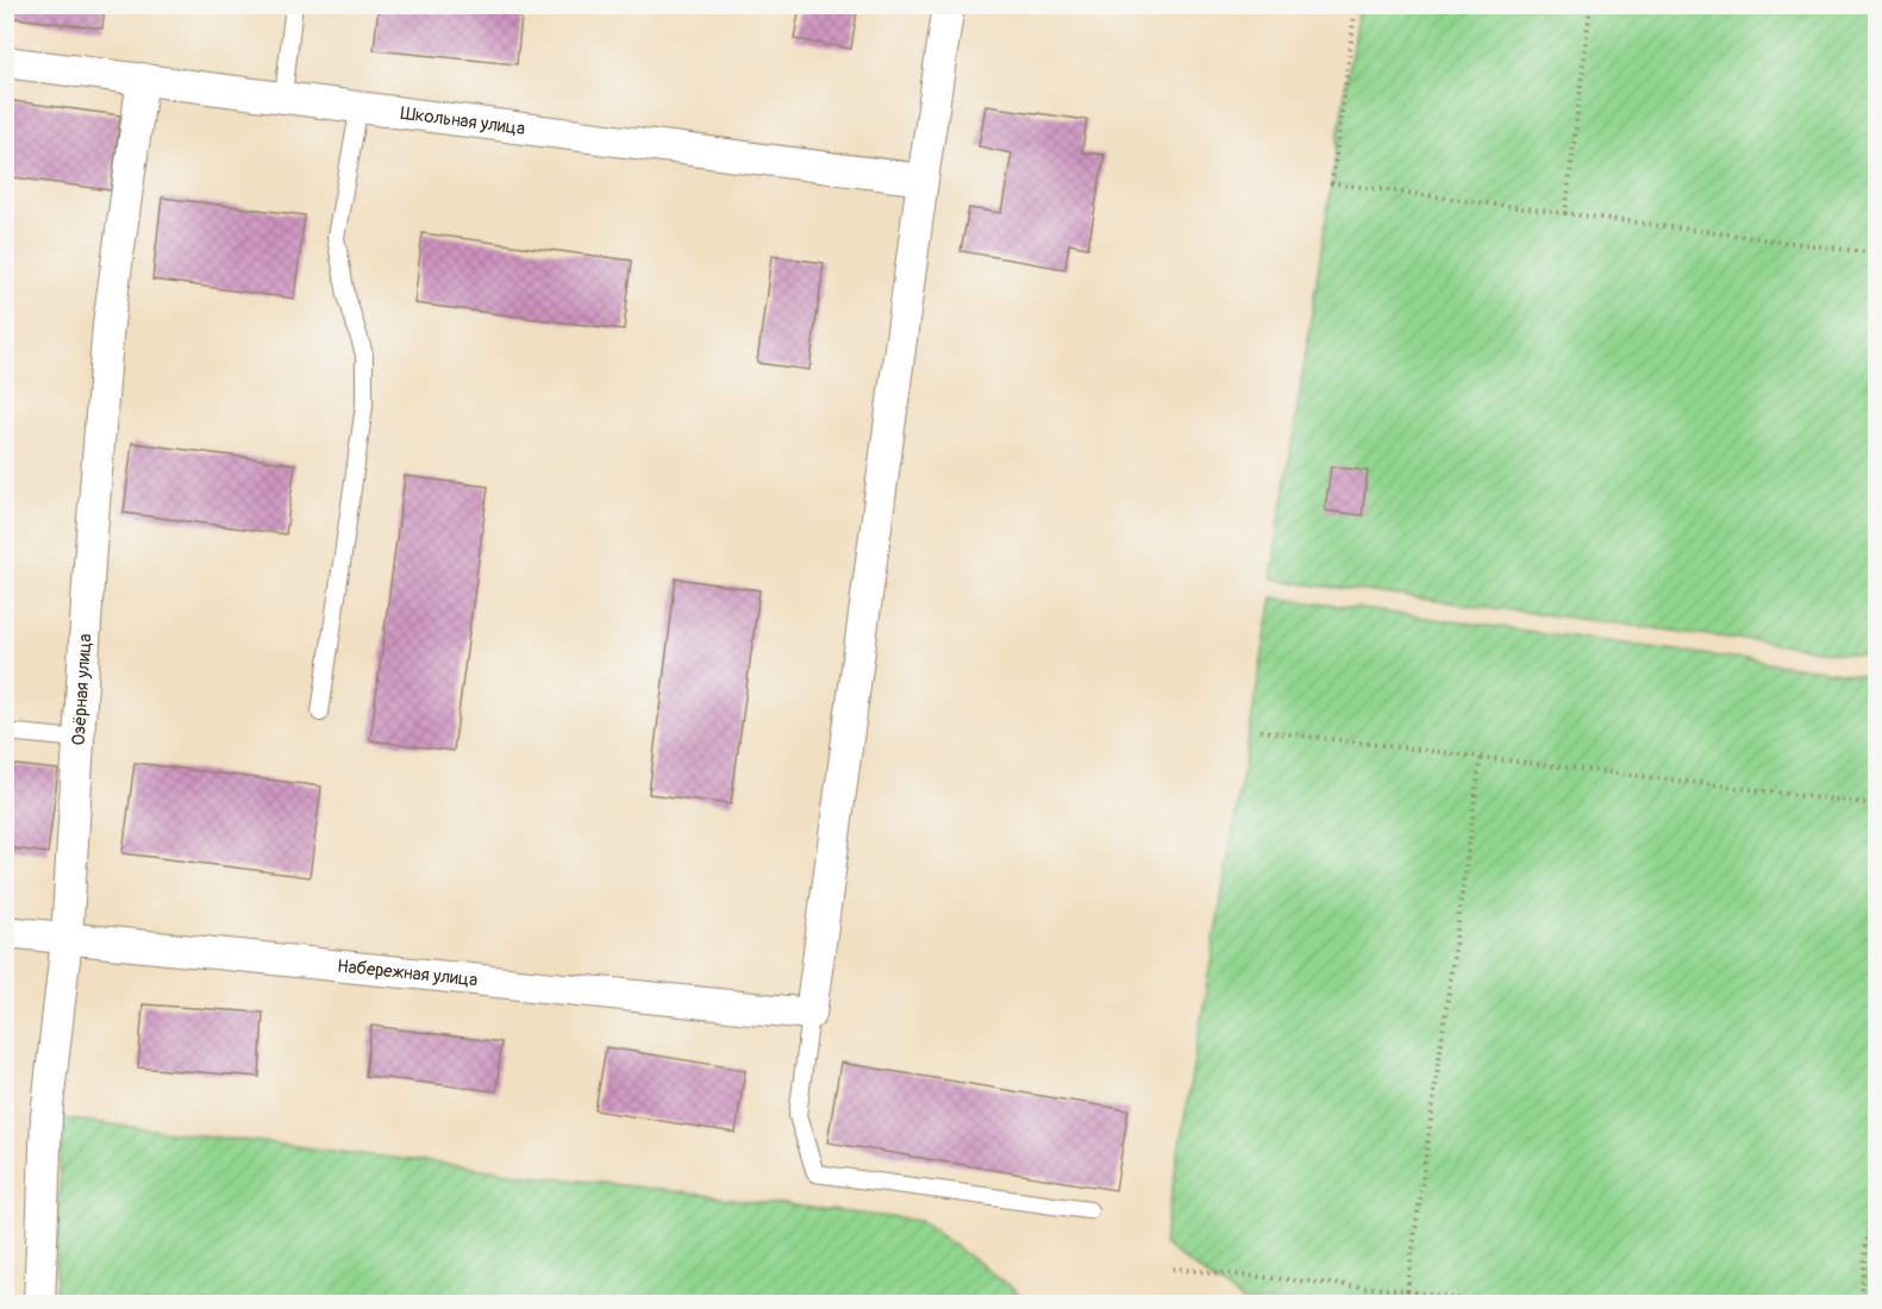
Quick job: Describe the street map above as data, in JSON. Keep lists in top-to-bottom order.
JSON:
{
  "streets": {
    "street": ["Школьная улица", "Озёрная улица", "Набережная улица"]
  },
  "crossings": [
    ["Школьная улица", "Озёрная улица"],
    ["Озёрная улица", "Набережная улица"]
  ]
}
